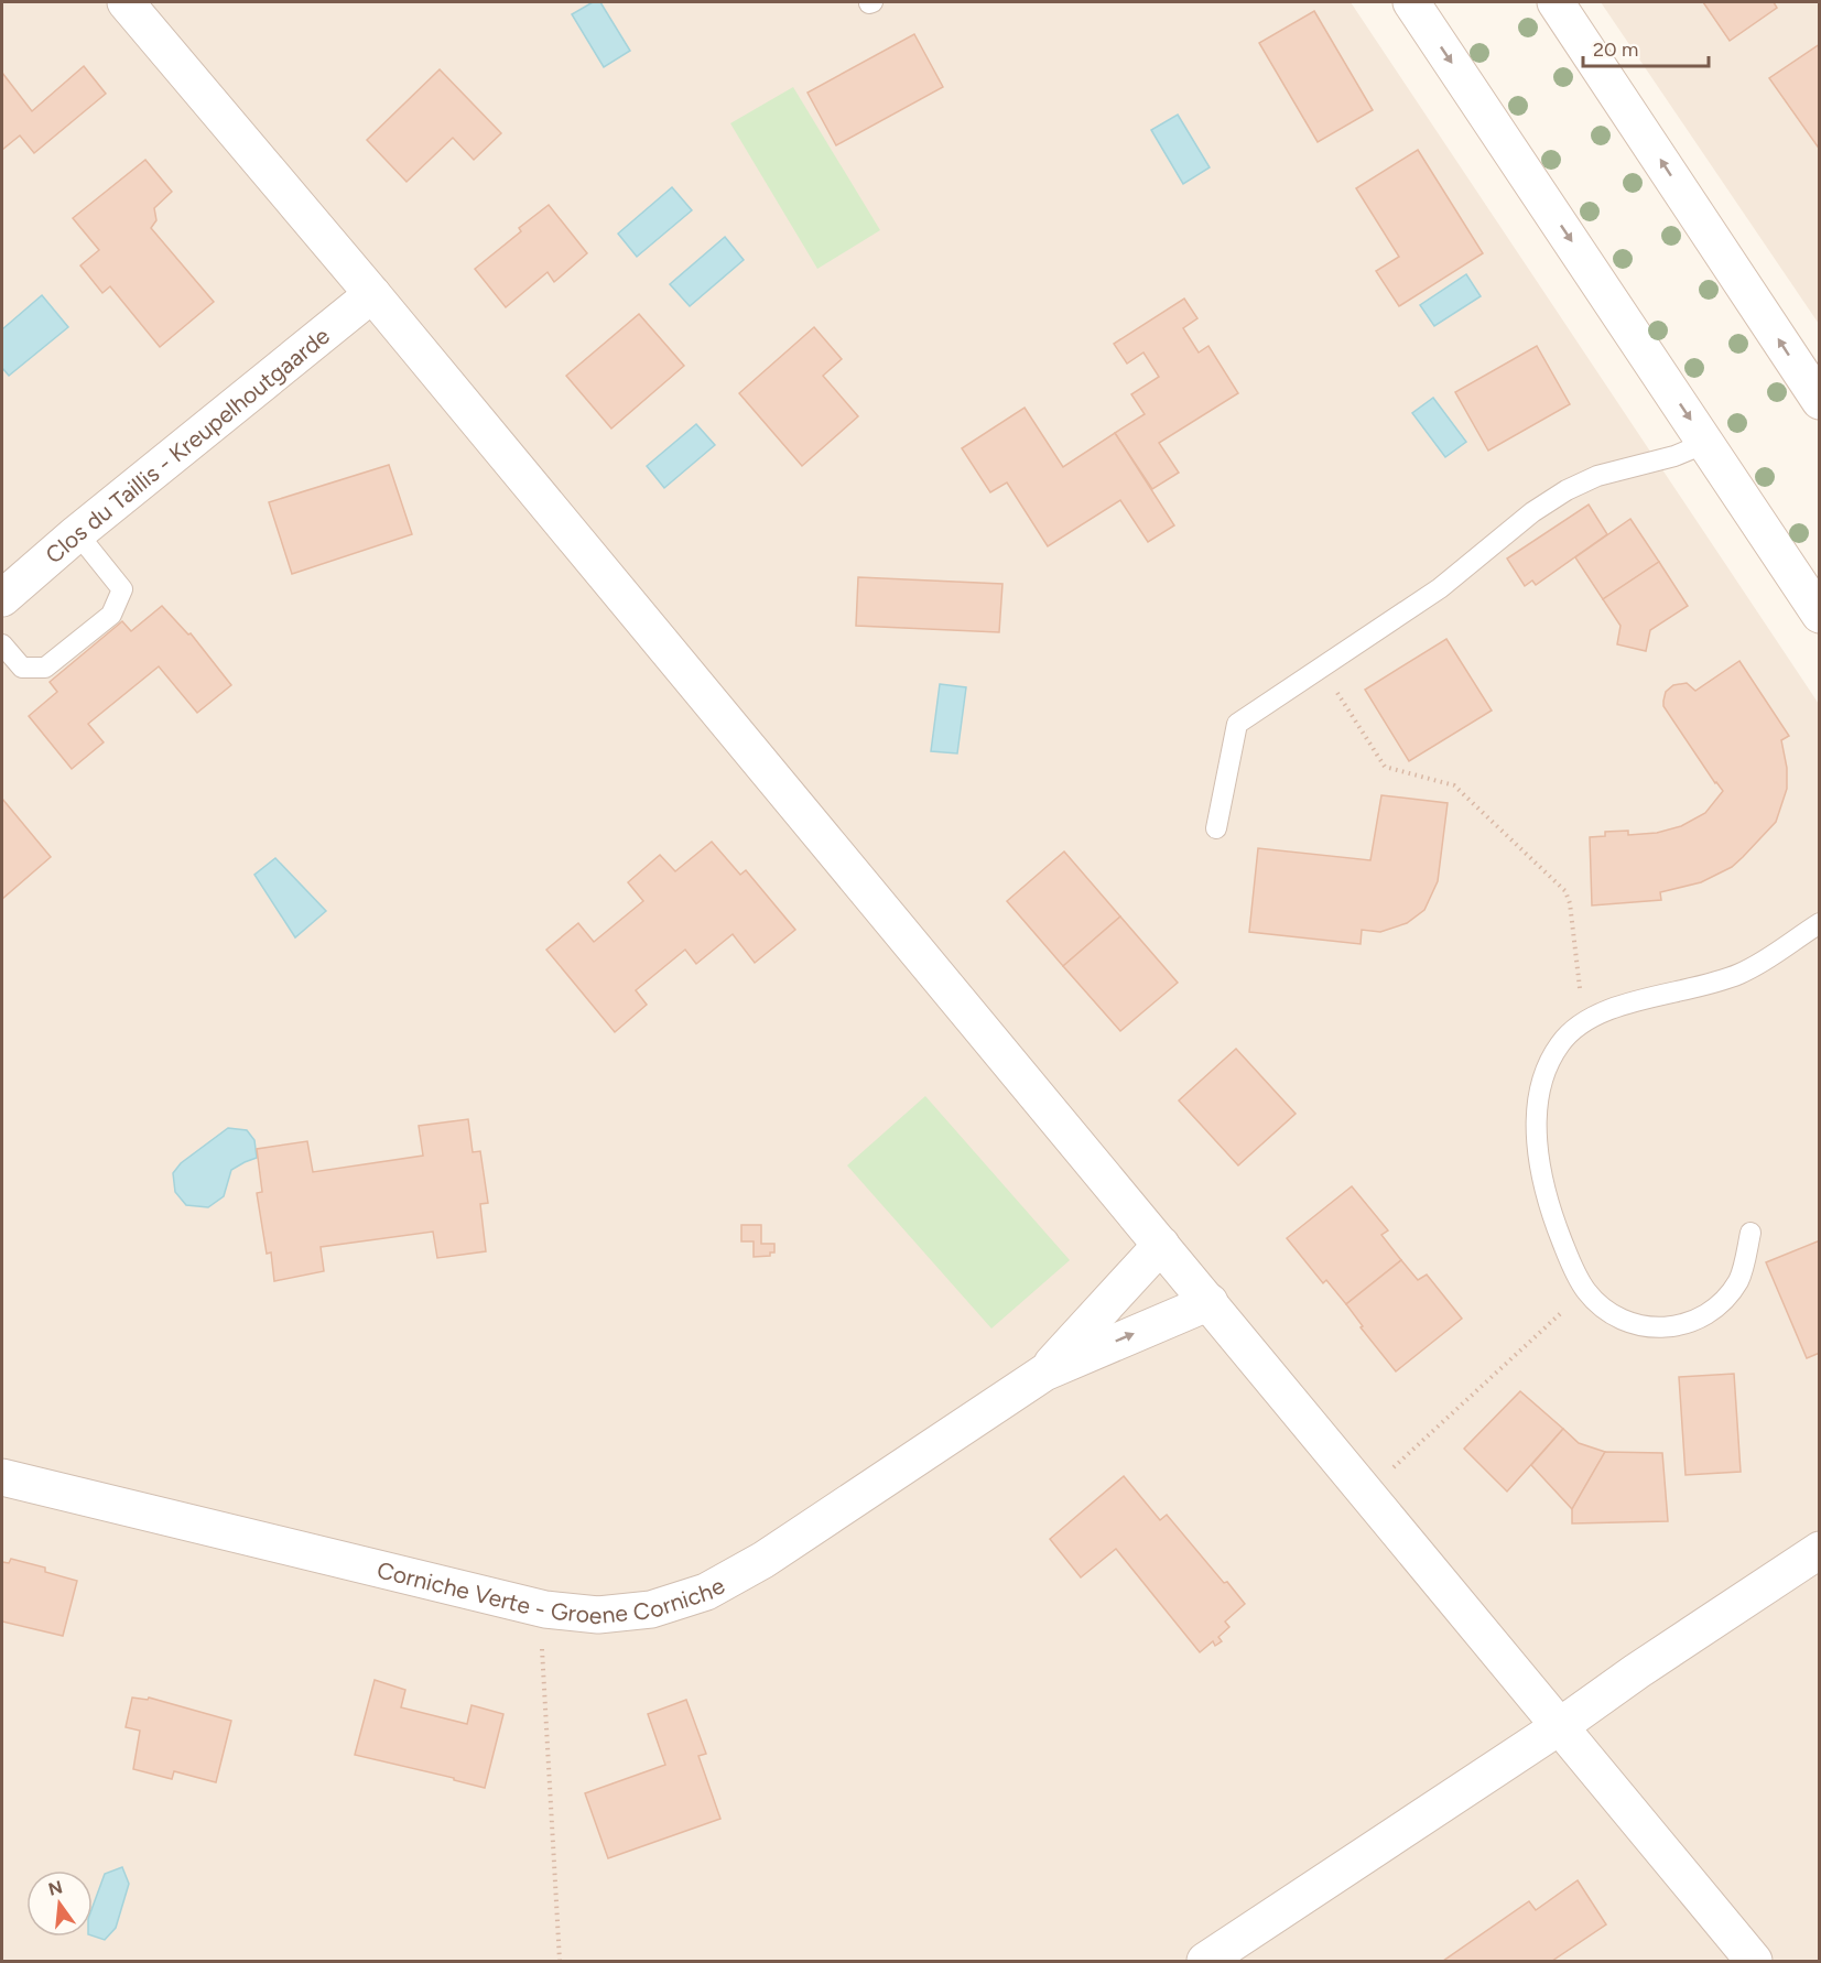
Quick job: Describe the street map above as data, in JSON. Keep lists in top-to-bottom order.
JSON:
{
  "streets": {
    "street": ["Clos du Taillis - Kreupelhoutgaarde", "Corniche Verte - Groene Corniche"]
  },
  "scale_bar": "20 m",
  "north": "top"
}
